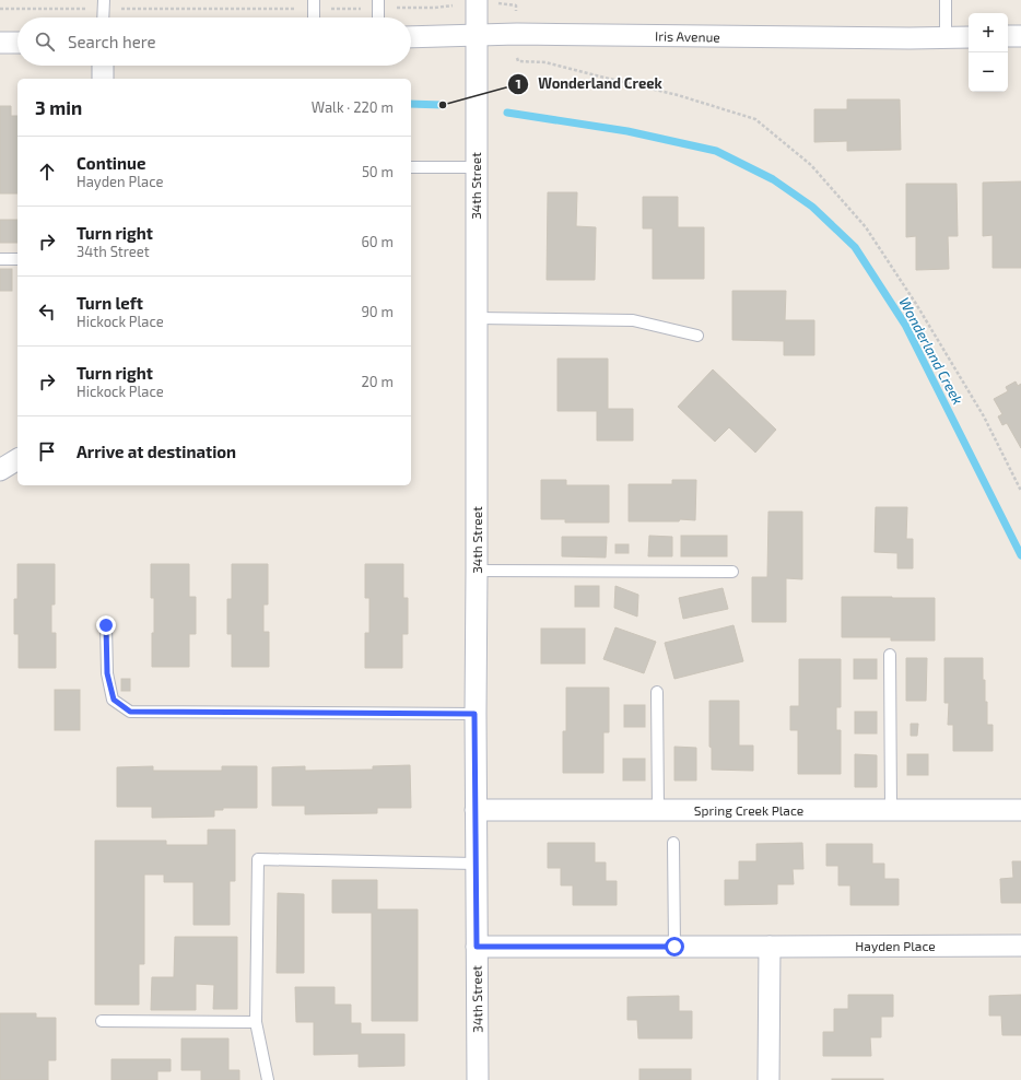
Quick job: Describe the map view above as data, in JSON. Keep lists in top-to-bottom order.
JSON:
{
  "streets": {
    "street": [
      "Iris Avenue",
      "34th Street",
      "Spring Creek Place",
      "Hayden Place"
    ]
  },
  "crossings": [
    ["Iris Avenue", "34th Street"],
    ["34th Street", "Spring Creek Place"],
    ["34th Street", "Hayden Place"]
  ],
  "water": ["Wonderland Creek"],
  "places": ["Wonderland Creek"],
  "page": {
    "map_buttons": ["+", "−"],
    "search": "Search here",
    "heading": ["3 min", "Walk · 220 m"],
    "list": [
      ["Continue", "Hayden Place", "50 m"],
      ["Turn right", "34th Street", "60 m"],
      ["Turn left", "Hickock Place", "90 m"],
      ["Turn right", "Hickock Place", "20 m"],
      "Arrive at destination"
    ]
  }
}
